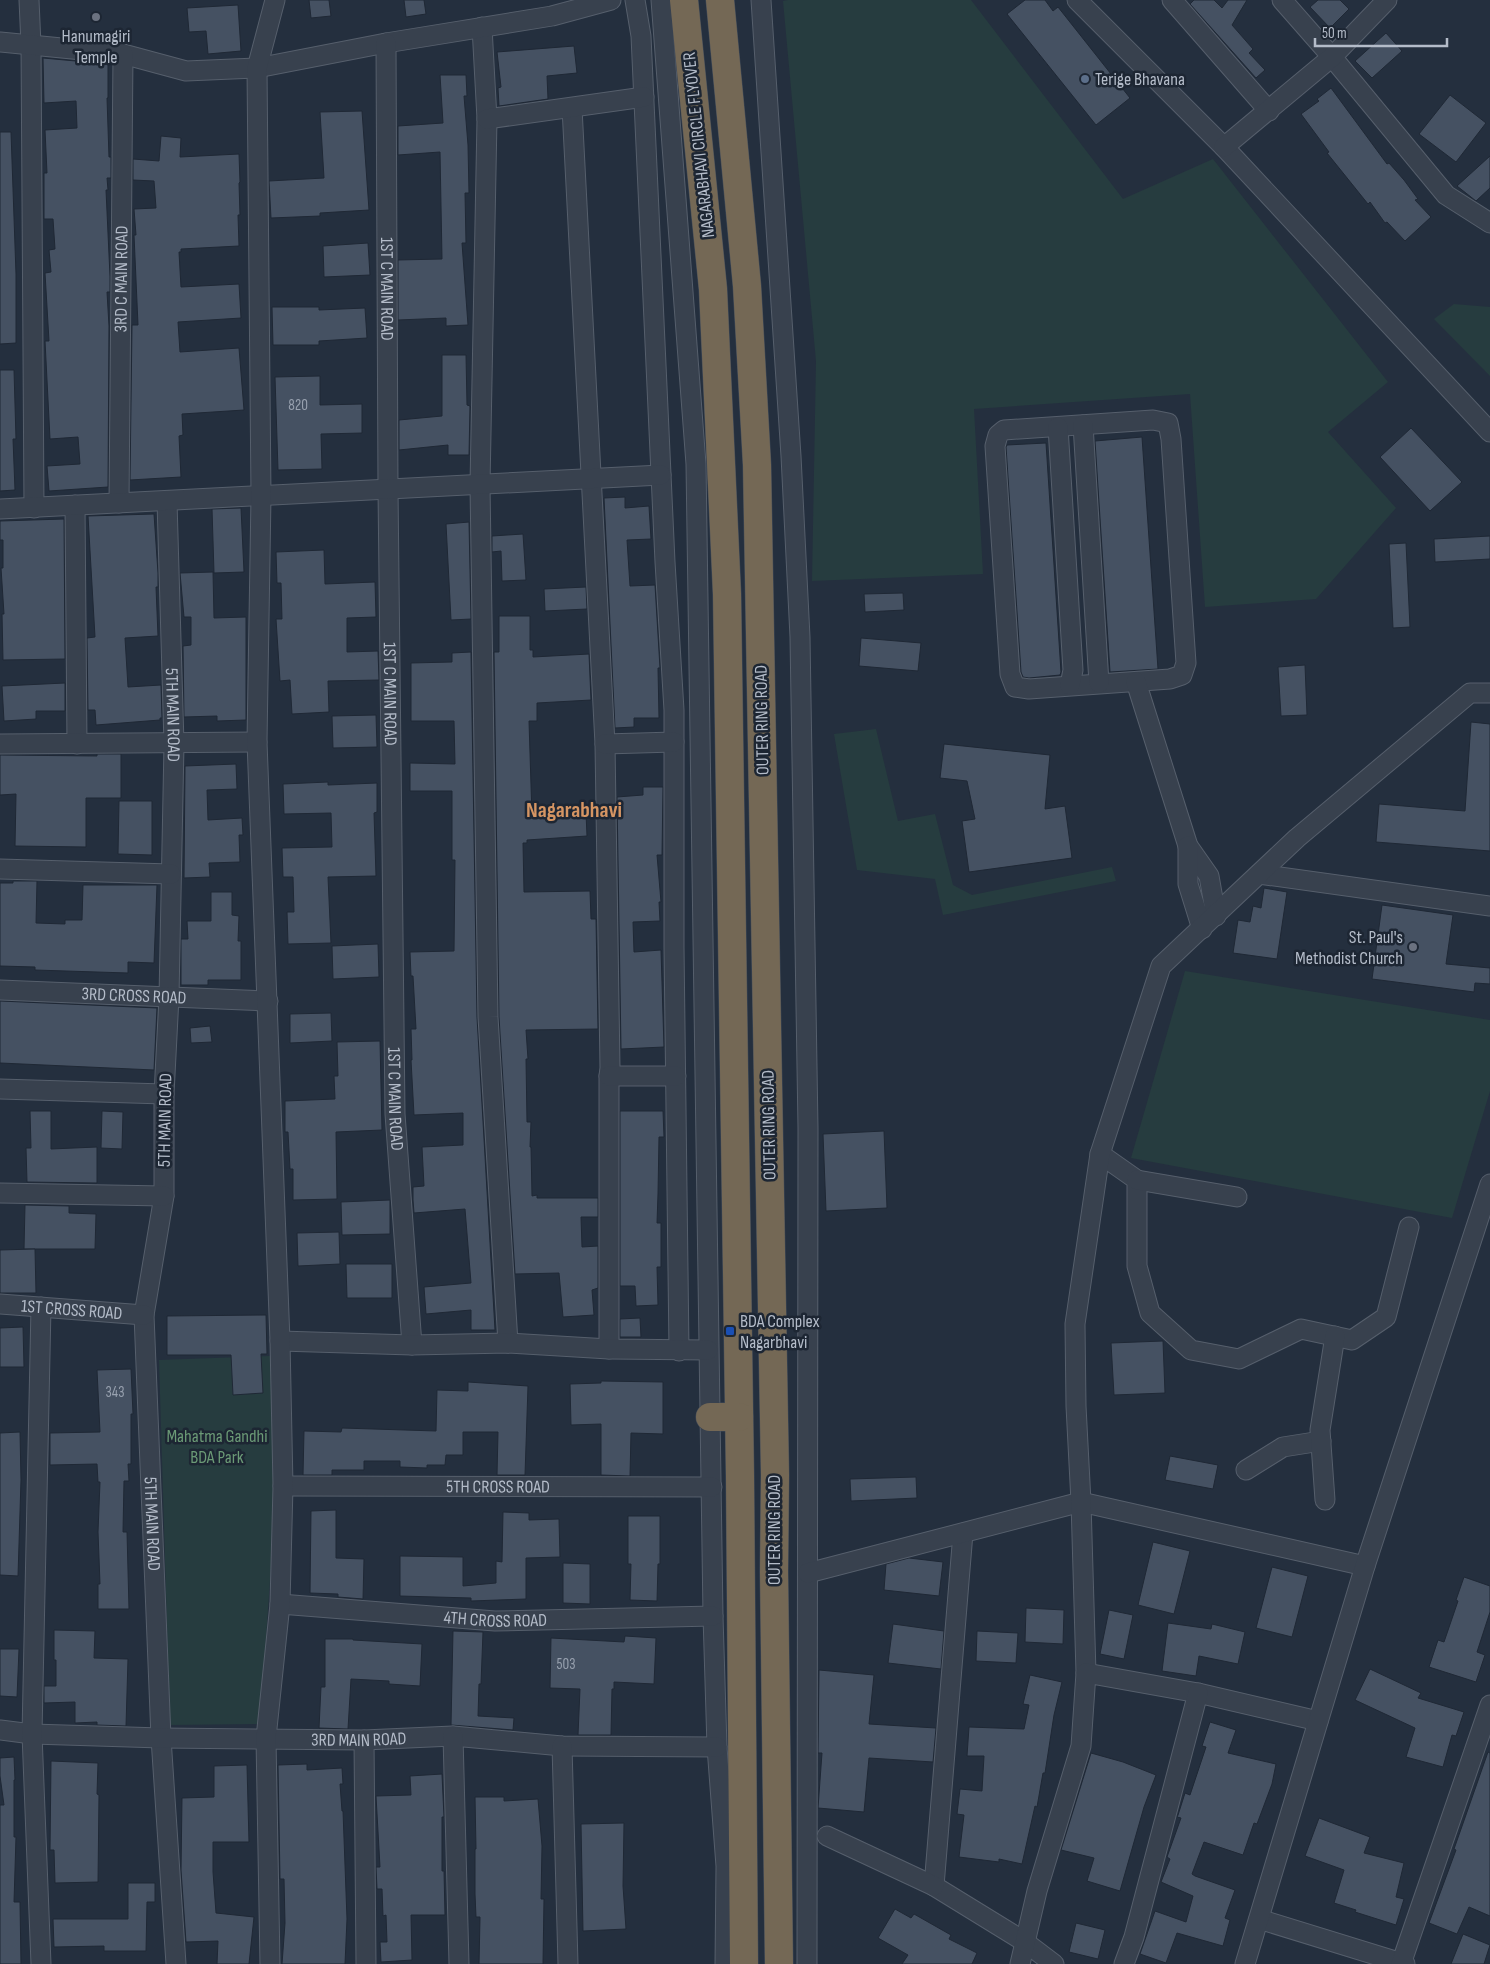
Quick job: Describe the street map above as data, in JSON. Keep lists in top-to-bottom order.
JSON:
{
  "streets": {
    "highway": ["NAGARABHAVI CIRCLE FLYOVER", "OUTER RING ROAD"],
    "street": [
      "3RD C MAIN ROAD",
      "1ST C MAIN ROAD",
      "5TH MAIN ROAD",
      "3RD CROSS ROAD",
      "1ST CROSS ROAD",
      "5TH CROSS ROAD",
      "4TH CROSS ROAD",
      "3RD MAIN ROAD"
    ]
  },
  "crossings": [
    ["NAGARABHAVI CIRCLE FLYOVER", "OUTER RING ROAD"],
    ["5TH MAIN ROAD", "3RD CROSS ROAD"],
    ["5TH MAIN ROAD", "1ST CROSS ROAD"],
    ["5TH MAIN ROAD", "3RD MAIN ROAD"]
  ],
  "districts": ["Nagarabhavi"],
  "parks": ["Mahatma Gandhi BDA Park"],
  "places": {
    "other": ["Hanumagiri Temple", "Terige Bhavana", "St. Paul's Methodist Church"],
    "transit": ["BDA Complex Nagarbhavi"]
  },
  "house_numbers": ["820", "343", "503"],
  "scale_bar": "50 m"
}
